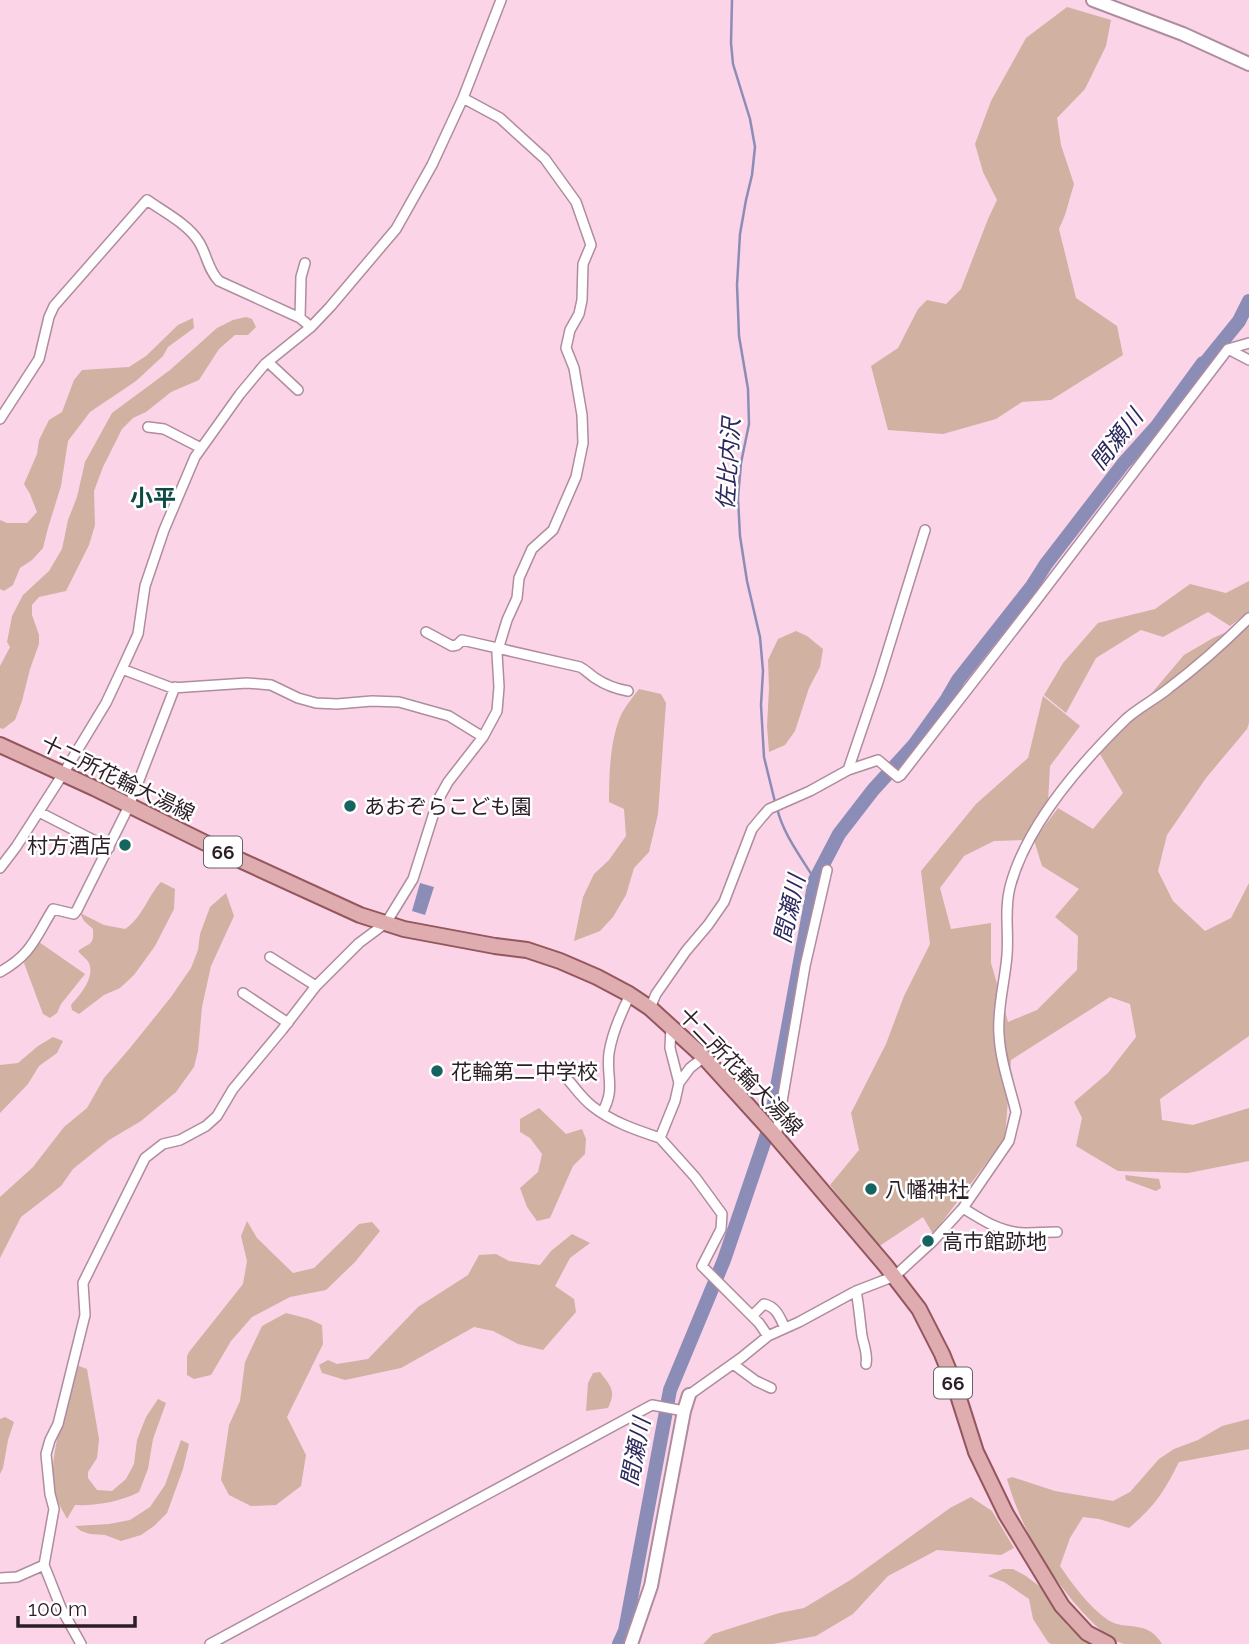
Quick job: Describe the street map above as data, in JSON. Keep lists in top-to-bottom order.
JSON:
{
  "streets": {
    "main road": ["十二所花輪大湯線", "66"]
  },
  "districts": ["小平"],
  "water": ["間瀬川", "佐比内沢"],
  "places": [
    "あおぞらこども園",
    "村方酒店",
    "花輪第二中学校",
    "八幡神社",
    "高市館跡地"
  ],
  "scale_bar": "100 m"
}
